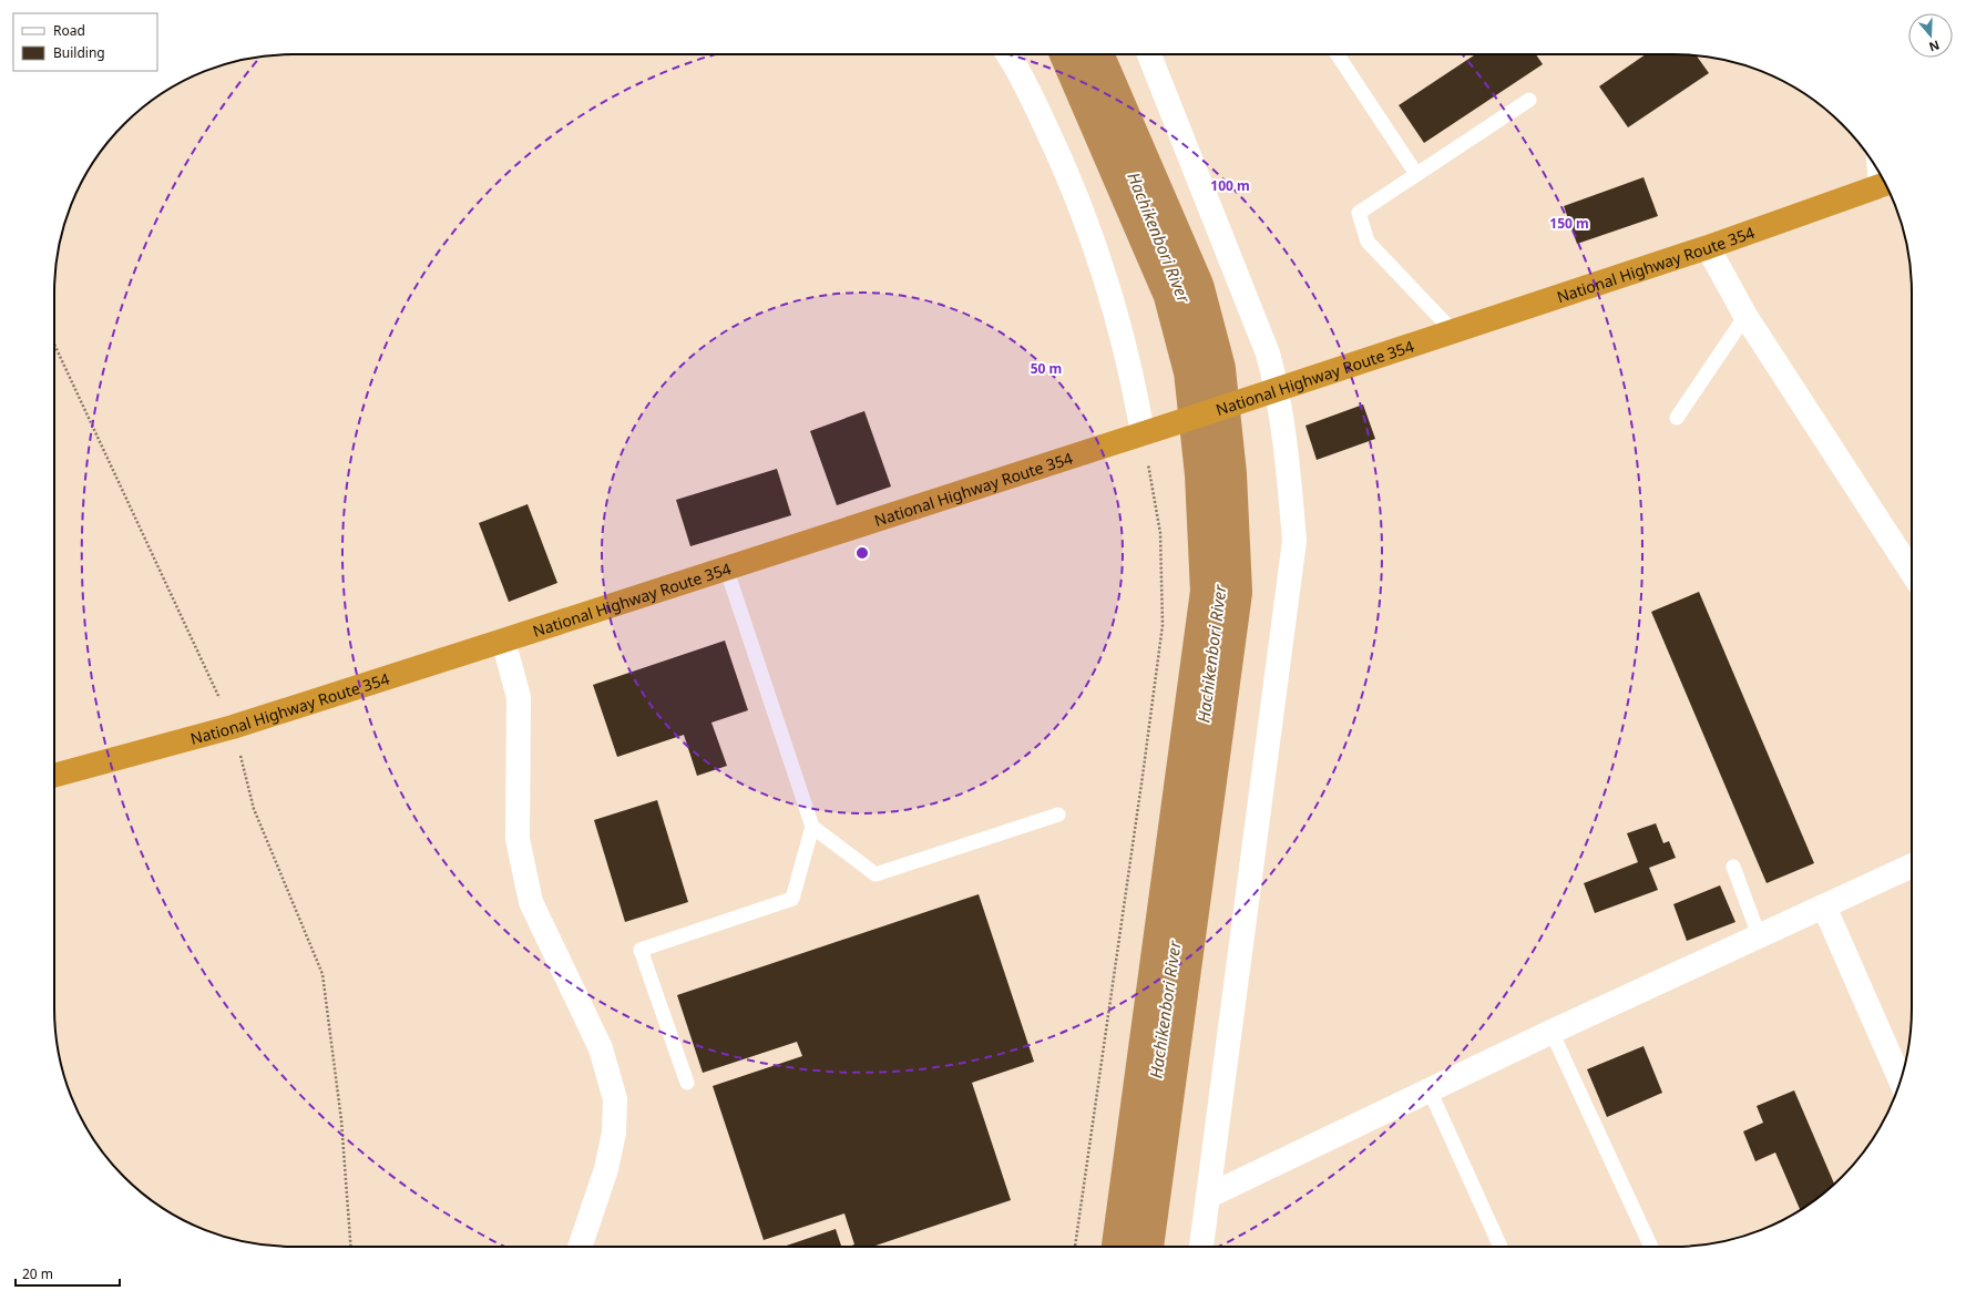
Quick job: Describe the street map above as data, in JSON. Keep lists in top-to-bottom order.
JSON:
{
  "streets": {
    "highway": ["National Highway Route 354"]
  },
  "water": ["Hachikenbori River"],
  "legend": ["Road", "Building"],
  "scale_bar": "20 m",
  "north": "bottom",
  "rings": ["100 m", "150 m", "50 m"]
}
